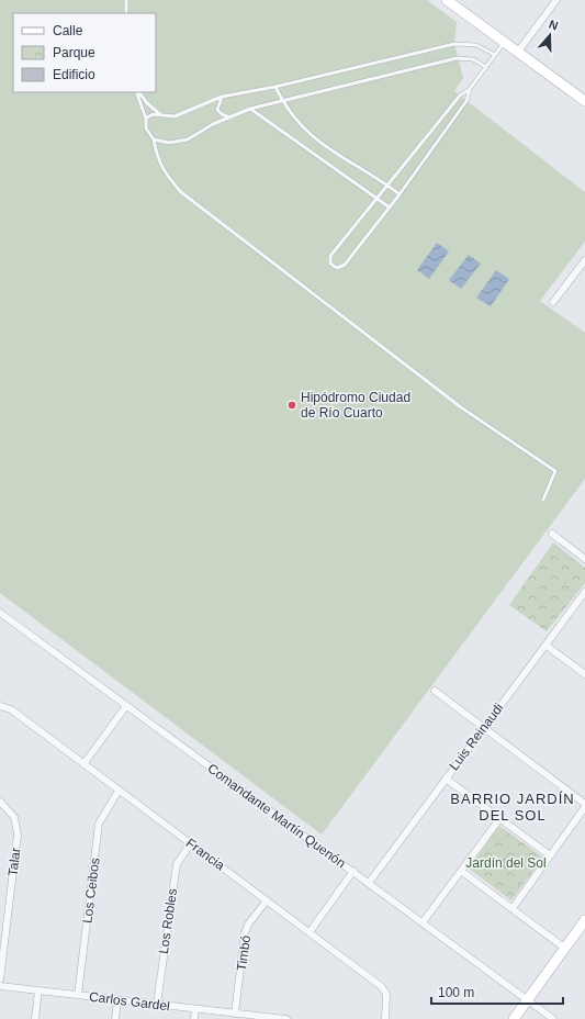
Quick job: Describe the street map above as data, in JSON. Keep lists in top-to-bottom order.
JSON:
{
  "streets": {
    "street": [
      "Luis Reinaudi",
      "Comandante Martín Quenón",
      "Francia",
      "Talar",
      "Los Ceibos",
      "Los Robles",
      "Timbó",
      "Carlos Gardel"
    ]
  },
  "crossings": [
    ["Luis Reinaudi", "Comandante Martín Quenón"],
    ["Francia", "Los Ceibos"],
    ["Francia", "Los Robles"],
    ["Francia", "Timbó"],
    ["Los Ceibos", "Carlos Gardel"],
    ["Los Robles", "Carlos Gardel"],
    ["Timbó", "Carlos Gardel"]
  ],
  "districts": ["BARRIO JARDÍN DEL SOL"],
  "parks": ["Jardín del Sol"],
  "places": ["Hipódromo Ciudad de Río Cuarto"],
  "legend": ["Calle", "Parque", "Edificio"],
  "scale_bar": "100 m",
  "north": "top"
}
